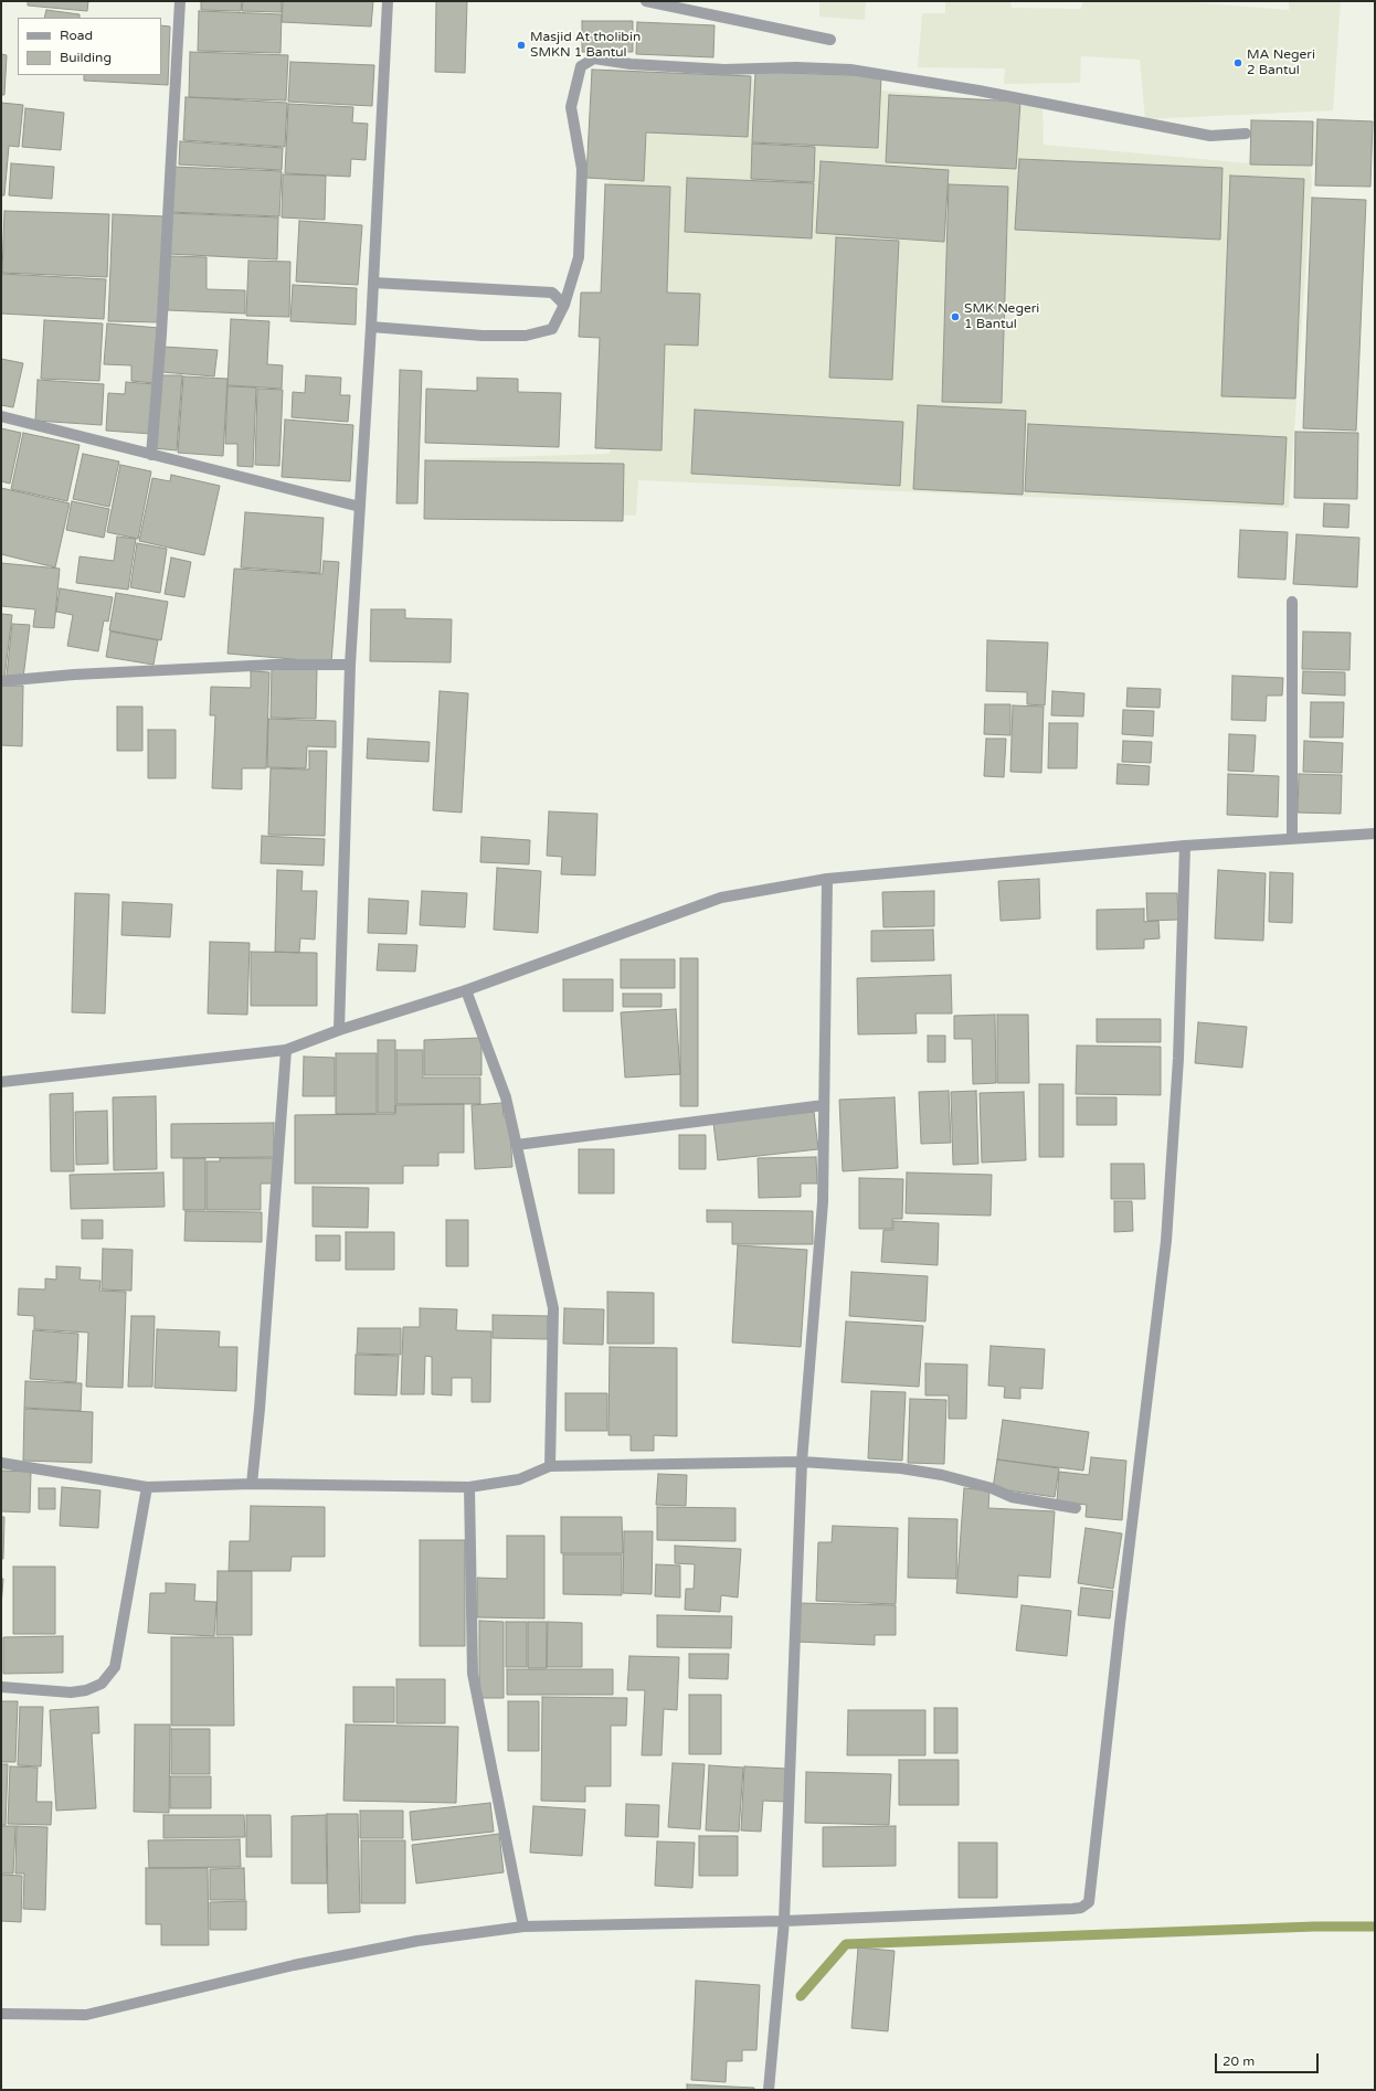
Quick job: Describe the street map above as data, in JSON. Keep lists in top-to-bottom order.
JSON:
{
  "places": ["Masjid At tholibin SMKN 1 Bantul", "MA Negeri 2 Bantul", "SMK Negeri 1 Bantul"],
  "legend": ["Road", "Building"],
  "scale_bar": "20 m"
}
